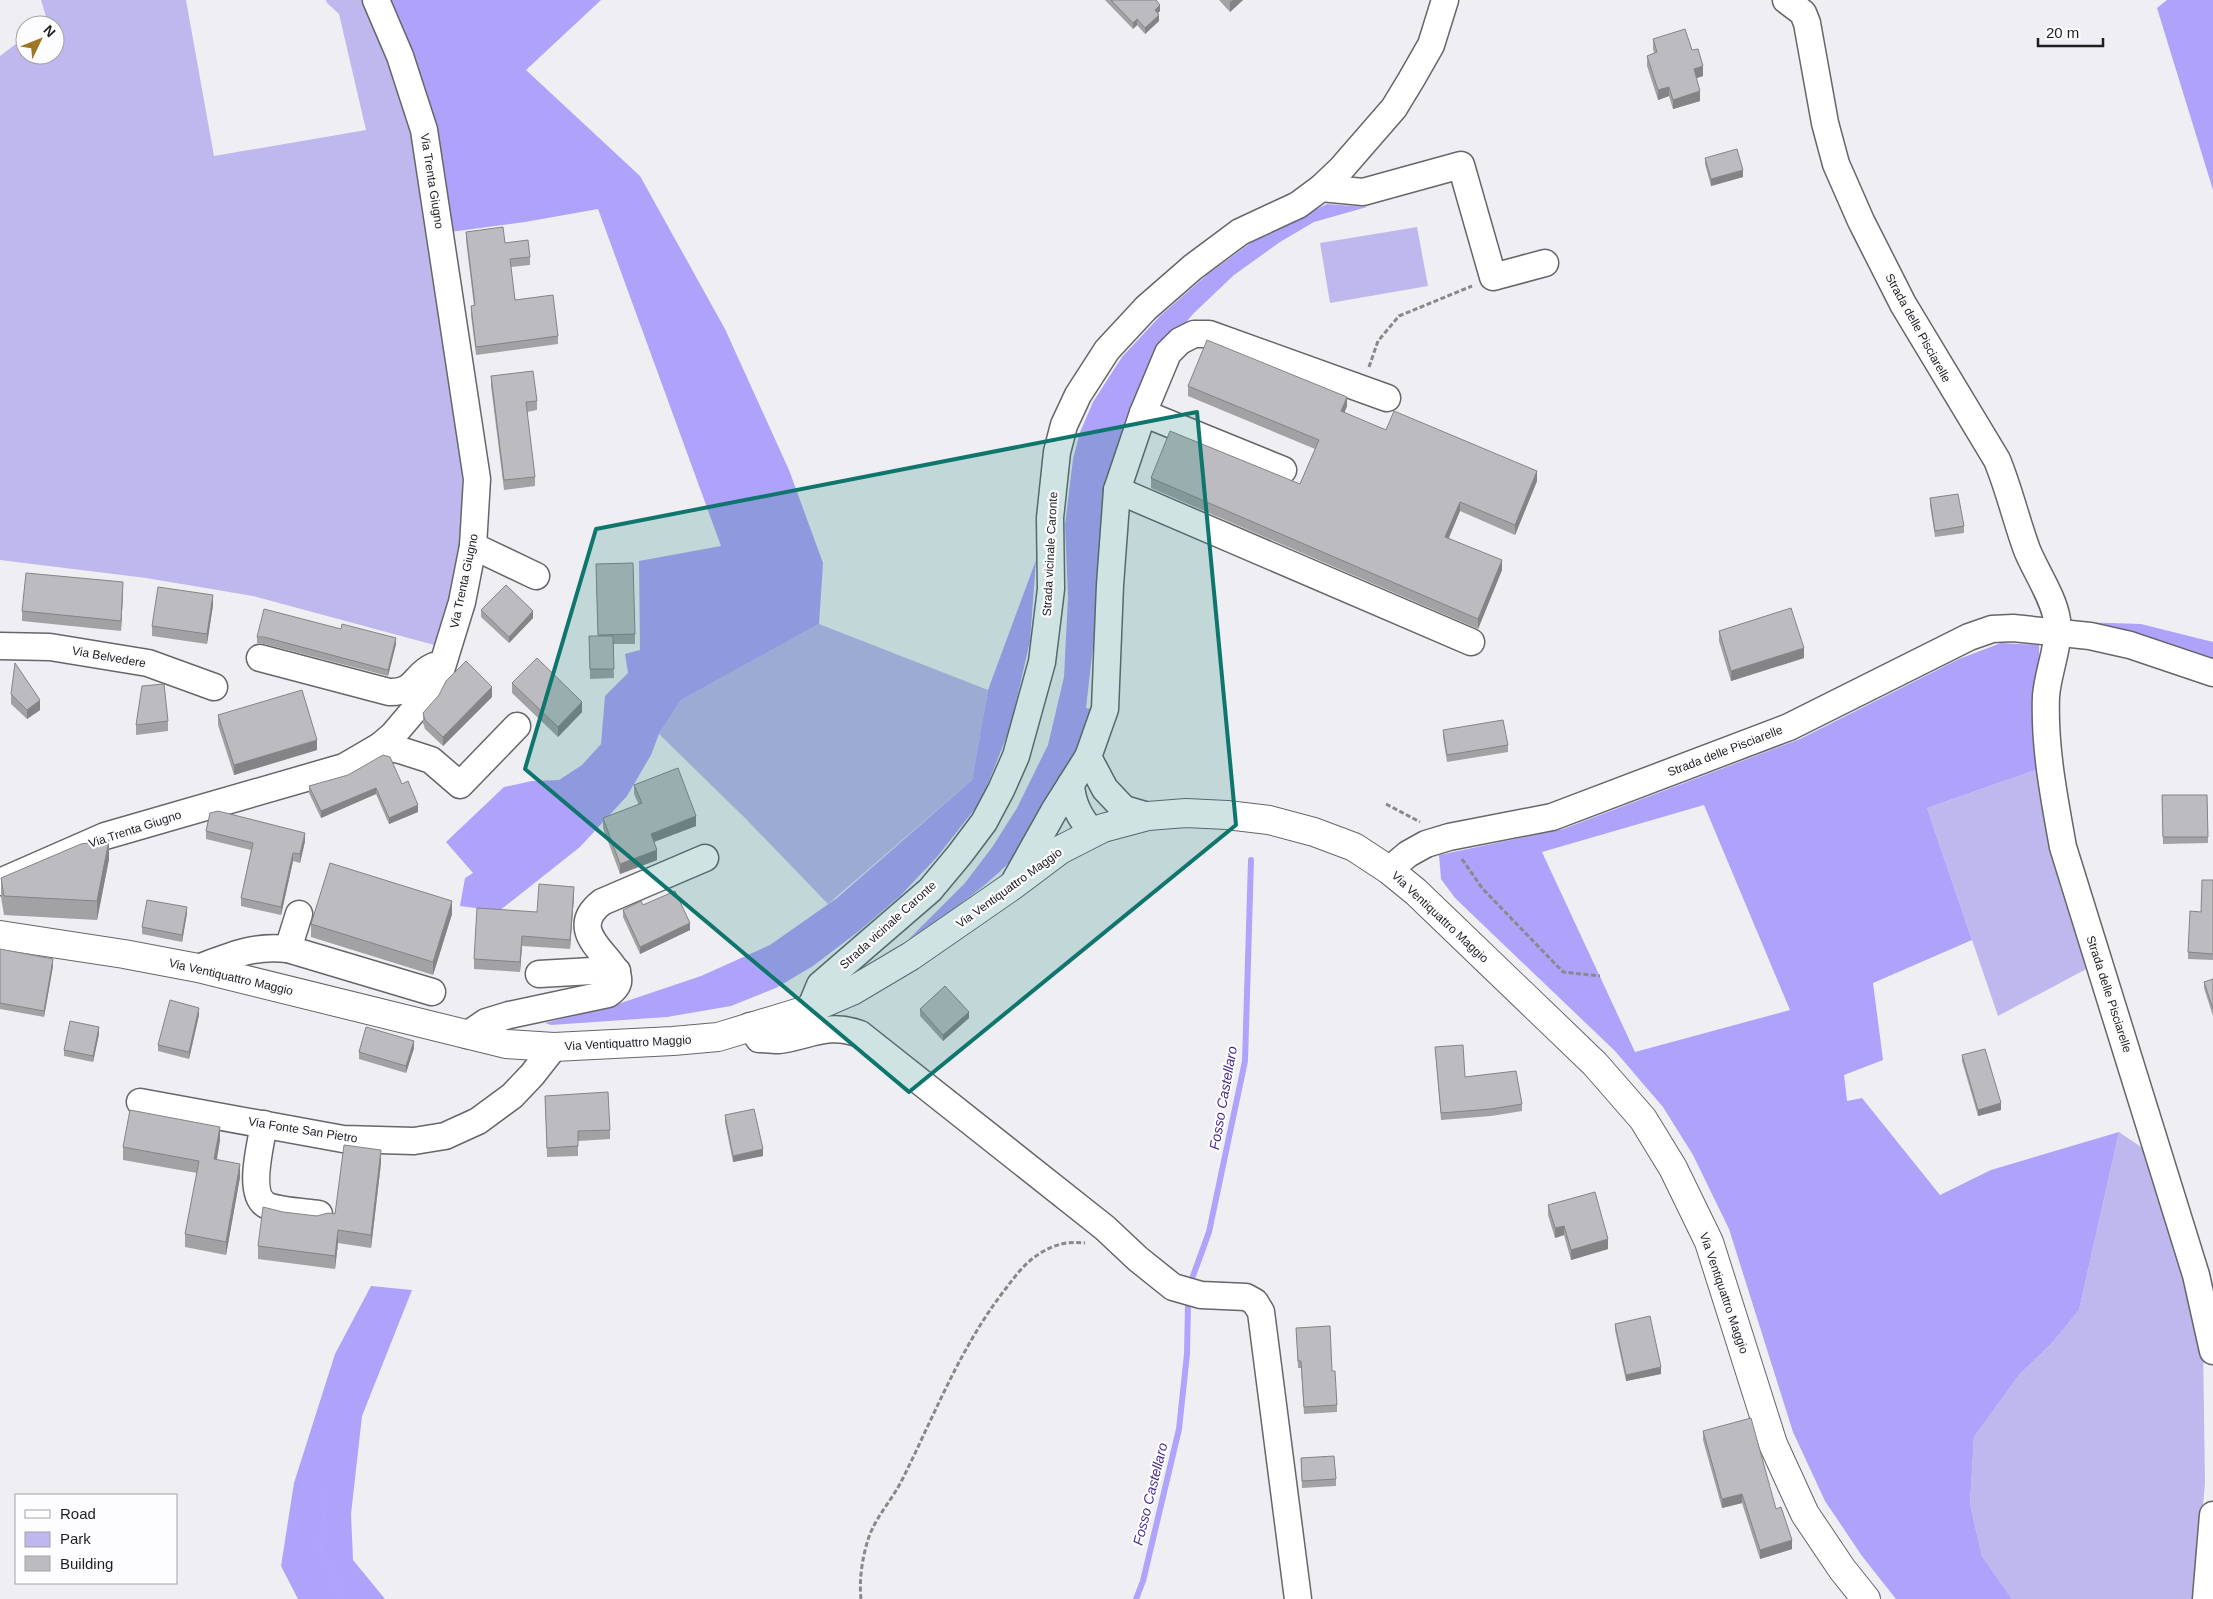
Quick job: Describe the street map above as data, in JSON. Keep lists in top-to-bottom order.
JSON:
{
  "streets": {
    "main road": ["Via Ventiquattro Maggio"],
    "street": [
      "Via Trenta Giugno",
      "Strada delle Pisciarelle",
      "Strada vicinale Caronte",
      "Via Belvedere",
      "Via Fonte San Pietro"
    ]
  },
  "crossings": [
    ["Strada delle Pisciarelle", "Via Ventiquattro Maggio"],
    ["Strada vicinale Caronte", "Via Ventiquattro Maggio"],
    ["Via Ventiquattro Maggio", "Via Fonte San Pietro"]
  ],
  "water": ["Fosso Castellaro"],
  "legend": ["Road", "Park", "Building"],
  "scale_bar": "20 m",
  "north": "top right"
}
